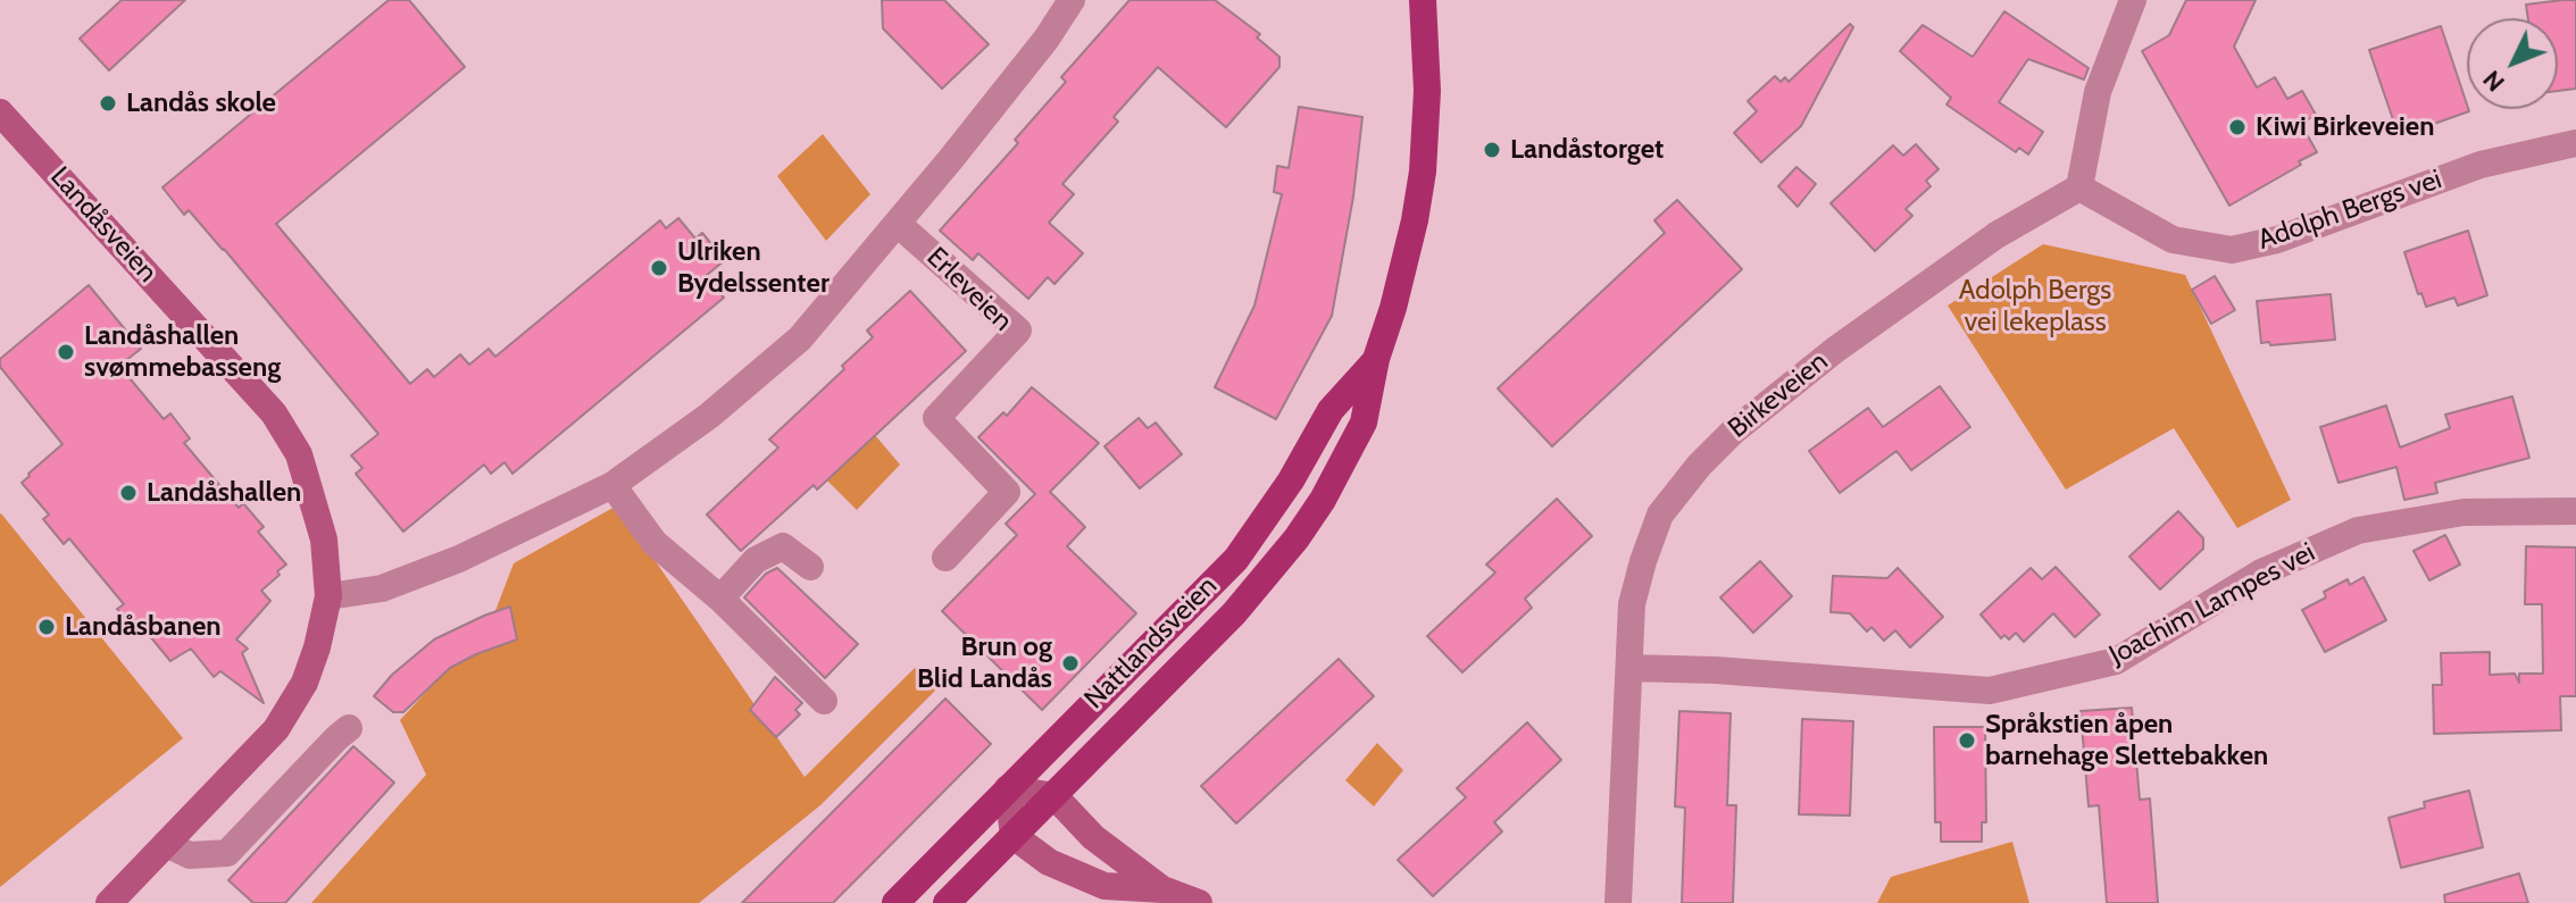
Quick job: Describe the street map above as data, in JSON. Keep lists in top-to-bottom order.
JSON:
{
  "streets": {
    "main road": ["Nattlandsveien"],
    "street": [
      "Adolph Bergs vei",
      "Landåsveien",
      "Erleveien",
      "Birkeveien",
      "Joachim Lampes vei"
    ]
  },
  "crossings": [
    ["Adolph Bergs vei", "Birkeveien"],
    ["Birkeveien", "Joachim Lampes vei"]
  ],
  "parks": ["Adolph Bergs vei lekeplass"],
  "places": [
    "Landås skole",
    "Kiwi Birkeveien",
    "Landåstorget",
    "Ulriken Bydelssenter",
    "Landåshallen svømmebasseng",
    "Landåshallen",
    "Landåsbanen",
    "Brun og Blid Landås",
    "Språkstien åpen barnehage Slettebakken"
  ],
  "north": "bottom left"
}
